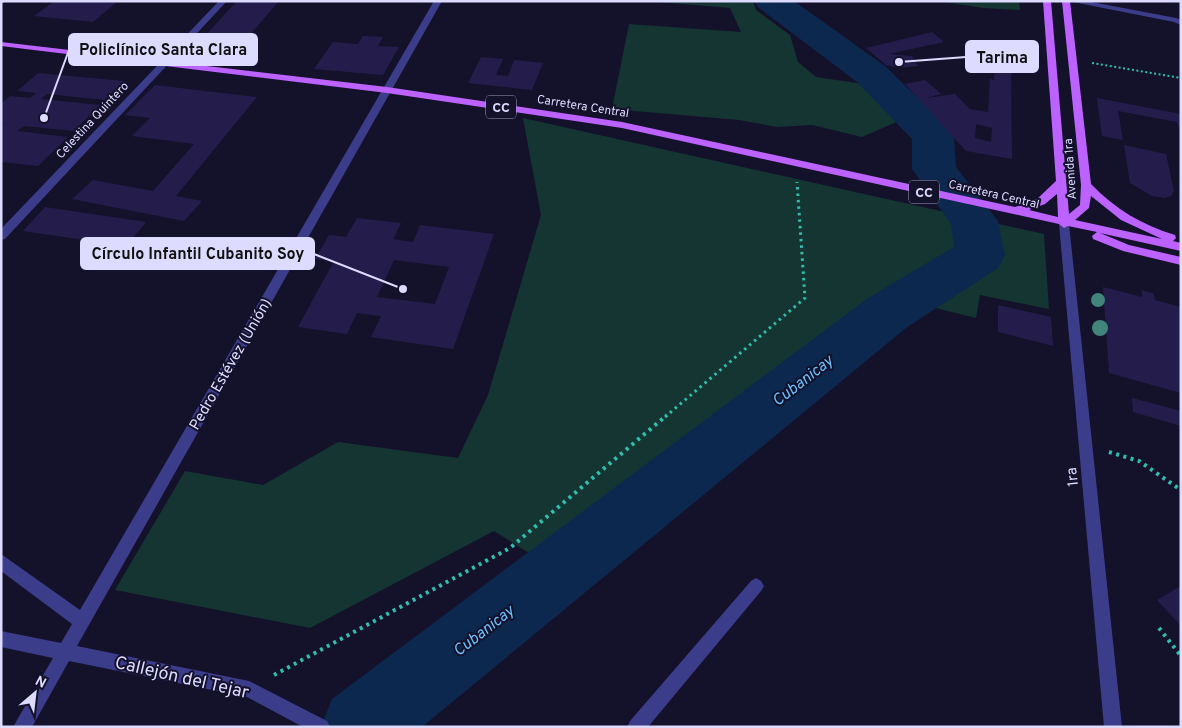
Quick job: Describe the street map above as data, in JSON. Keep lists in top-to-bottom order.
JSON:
{
  "streets": {
    "main road": ["Carretera Central", "CC", "Avenida 1ra"],
    "street": [
      "Celestina Quintero",
      "Pedro Estévez (Unión)",
      "1ra",
      "Callejón del Tejar"
    ]
  },
  "crossings": [
    ["Carretera Central", "Celestina Quintero"],
    ["Carretera Central", "Avenida 1ra"],
    ["Carretera Central", "Pedro Estévez (Unión)"],
    ["Carretera Central", "1ra"],
    ["Avenida 1ra", "1ra"],
    ["Pedro Estévez (Unión)", "Callejón del Tejar"]
  ],
  "water": ["Cubanicay"],
  "places": ["Tarima", "Policlínico Santa Clara", "Círculo Infantil Cubanito Soy"],
  "north": "top right"
}
